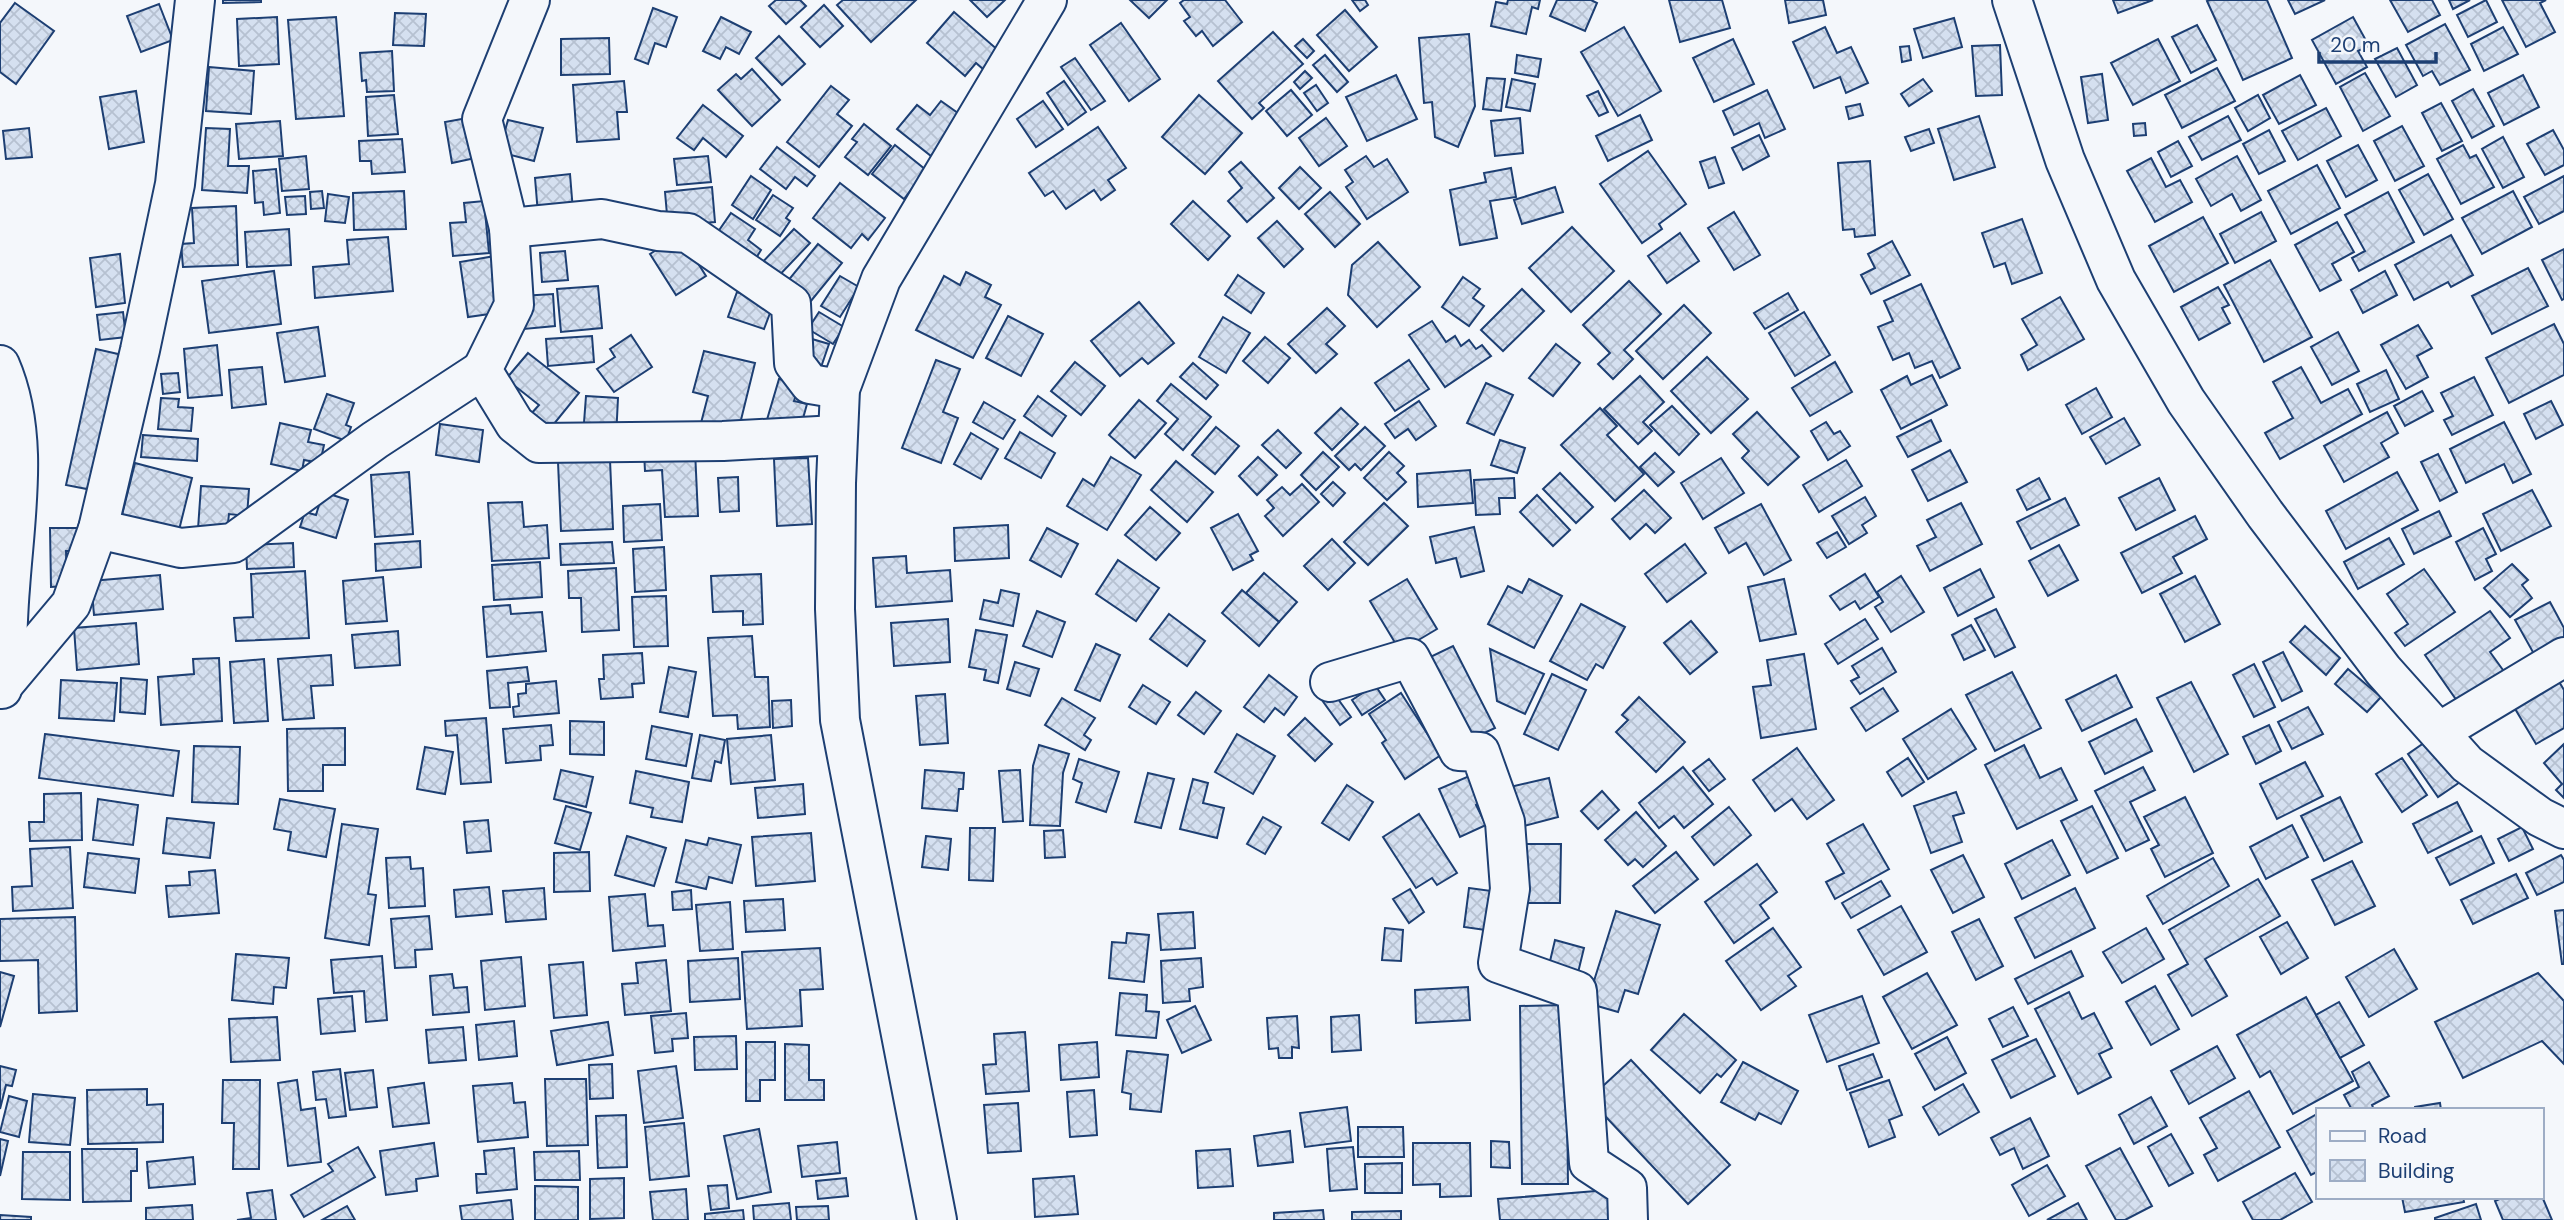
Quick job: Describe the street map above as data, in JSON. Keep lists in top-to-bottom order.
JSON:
{
  "legend": ["Road", "Building"],
  "scale_bar": "20 m"
}
